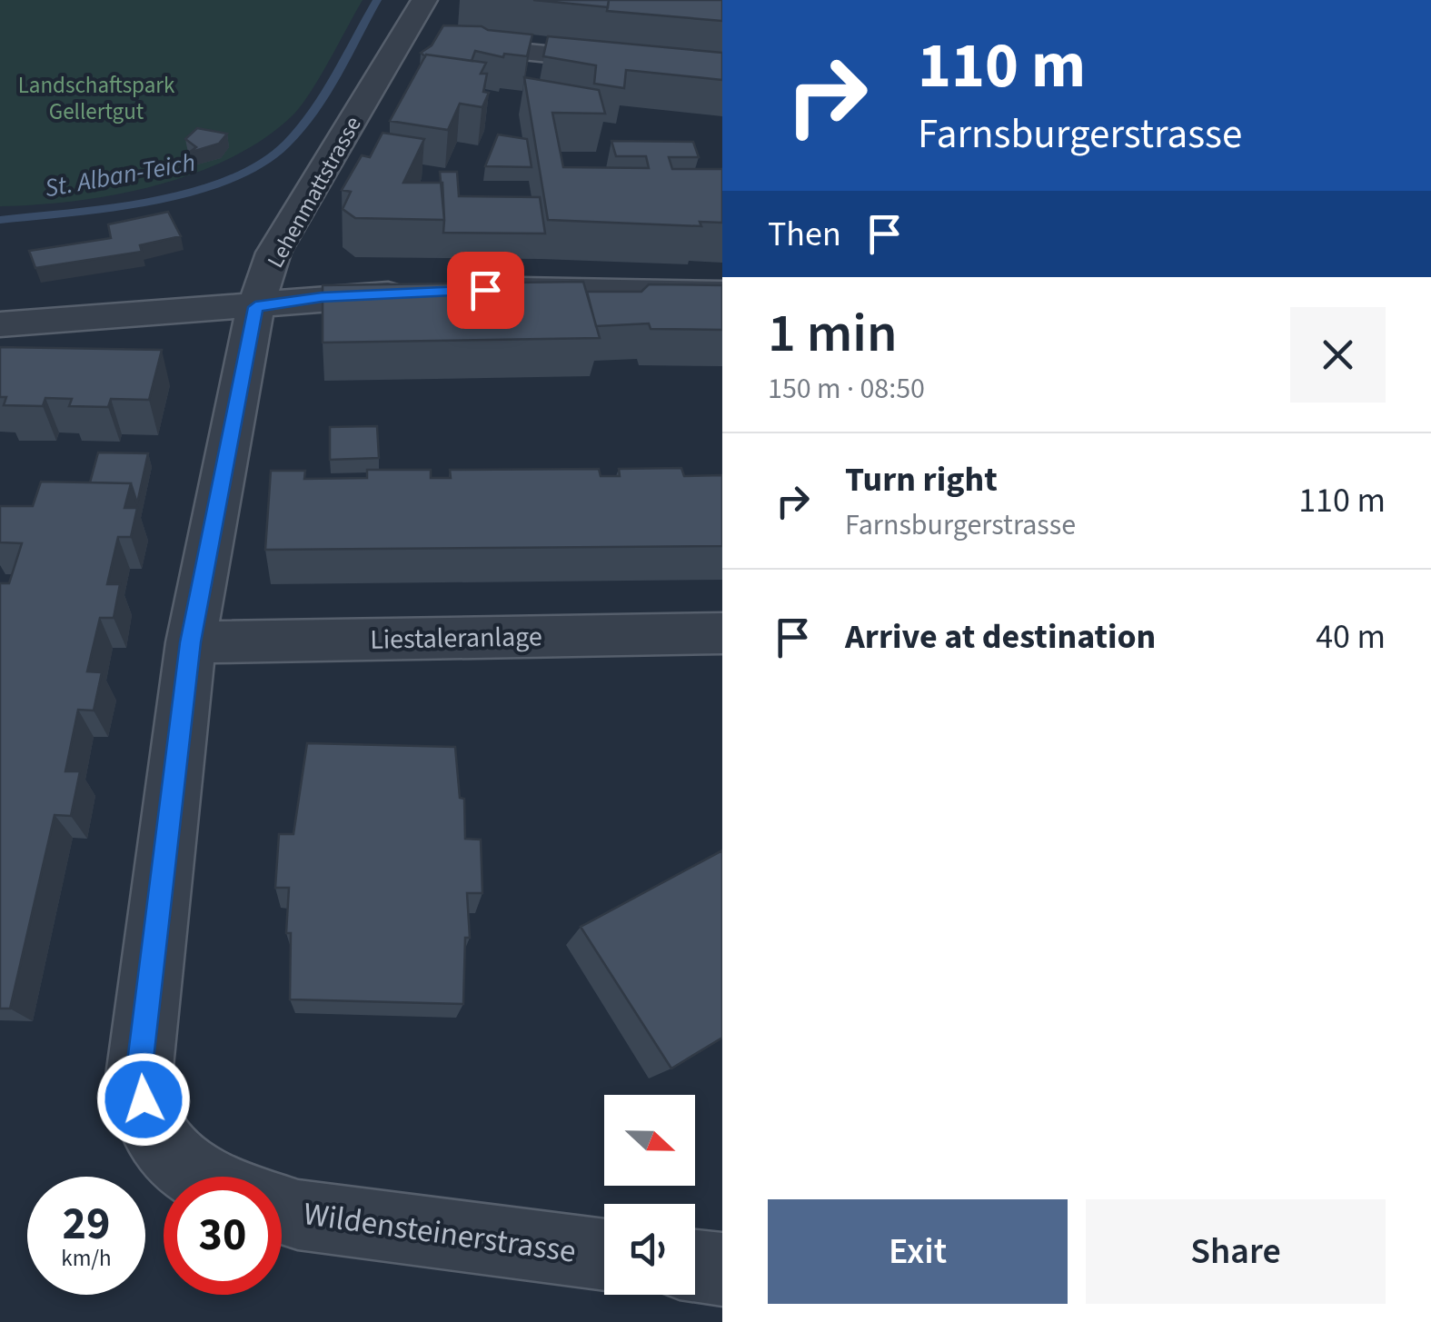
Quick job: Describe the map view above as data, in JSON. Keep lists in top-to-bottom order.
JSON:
{
  "streets": {
    "street": ["Lehenmattstrasse", "Liestaleranlage", "Wildensteinerstrasse"]
  },
  "water": ["St. Alban-Teich"],
  "parks": ["Landschaftspark Gellertgut"],
  "north": "right",
  "page": {
    "turn": ["110 m", "Farnsburgerstrasse"],
    "then": "Then",
    "heading": ["1 min", "150 m · 08:50"],
    "list": [
      {
        "name": "Turn right",
        "note": "Farnsburgerstrasse",
        "value": "110 m"
      },
      {
        "name": "Arrive at destination",
        "value": "40 m"
      }
    ],
    "speed": "29 km/h",
    "limit": "30",
    "buttons": ["Exit", "Share"]
  }
}
